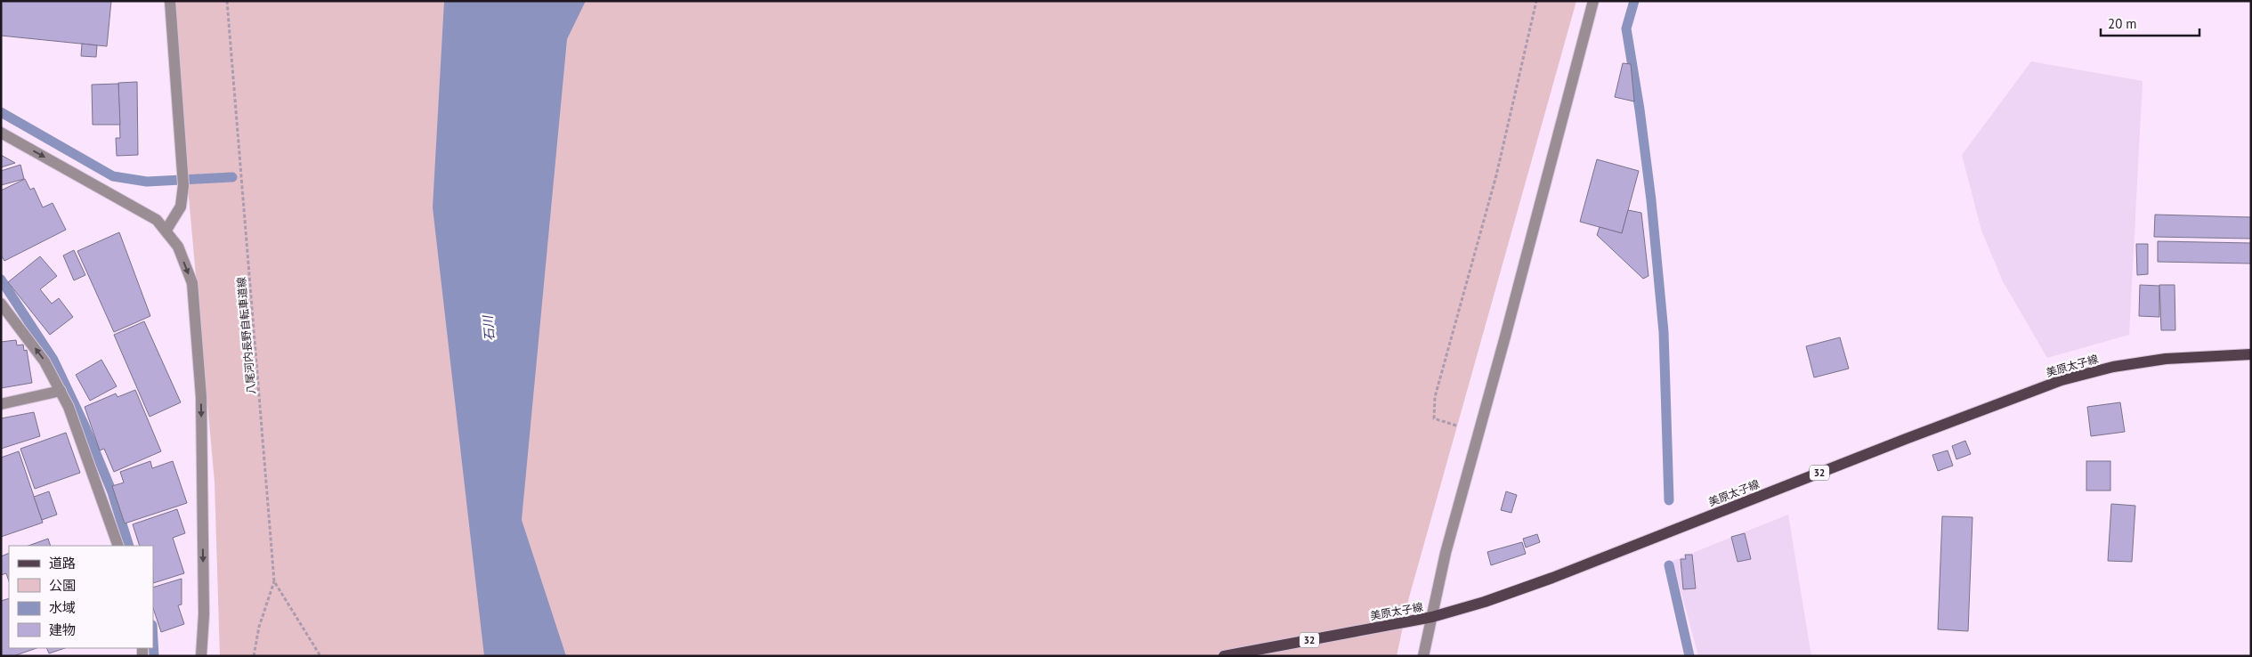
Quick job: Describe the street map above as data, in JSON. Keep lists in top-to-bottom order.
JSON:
{
  "streets": {
    "main road": ["美原太子線", "32"],
    "path": ["八尾河内長野自転車道線"]
  },
  "water": ["石川"],
  "legend": [
    "道路",
    "公園",
    "水域",
    "建物"
  ],
  "scale_bar": "20 m"
}
